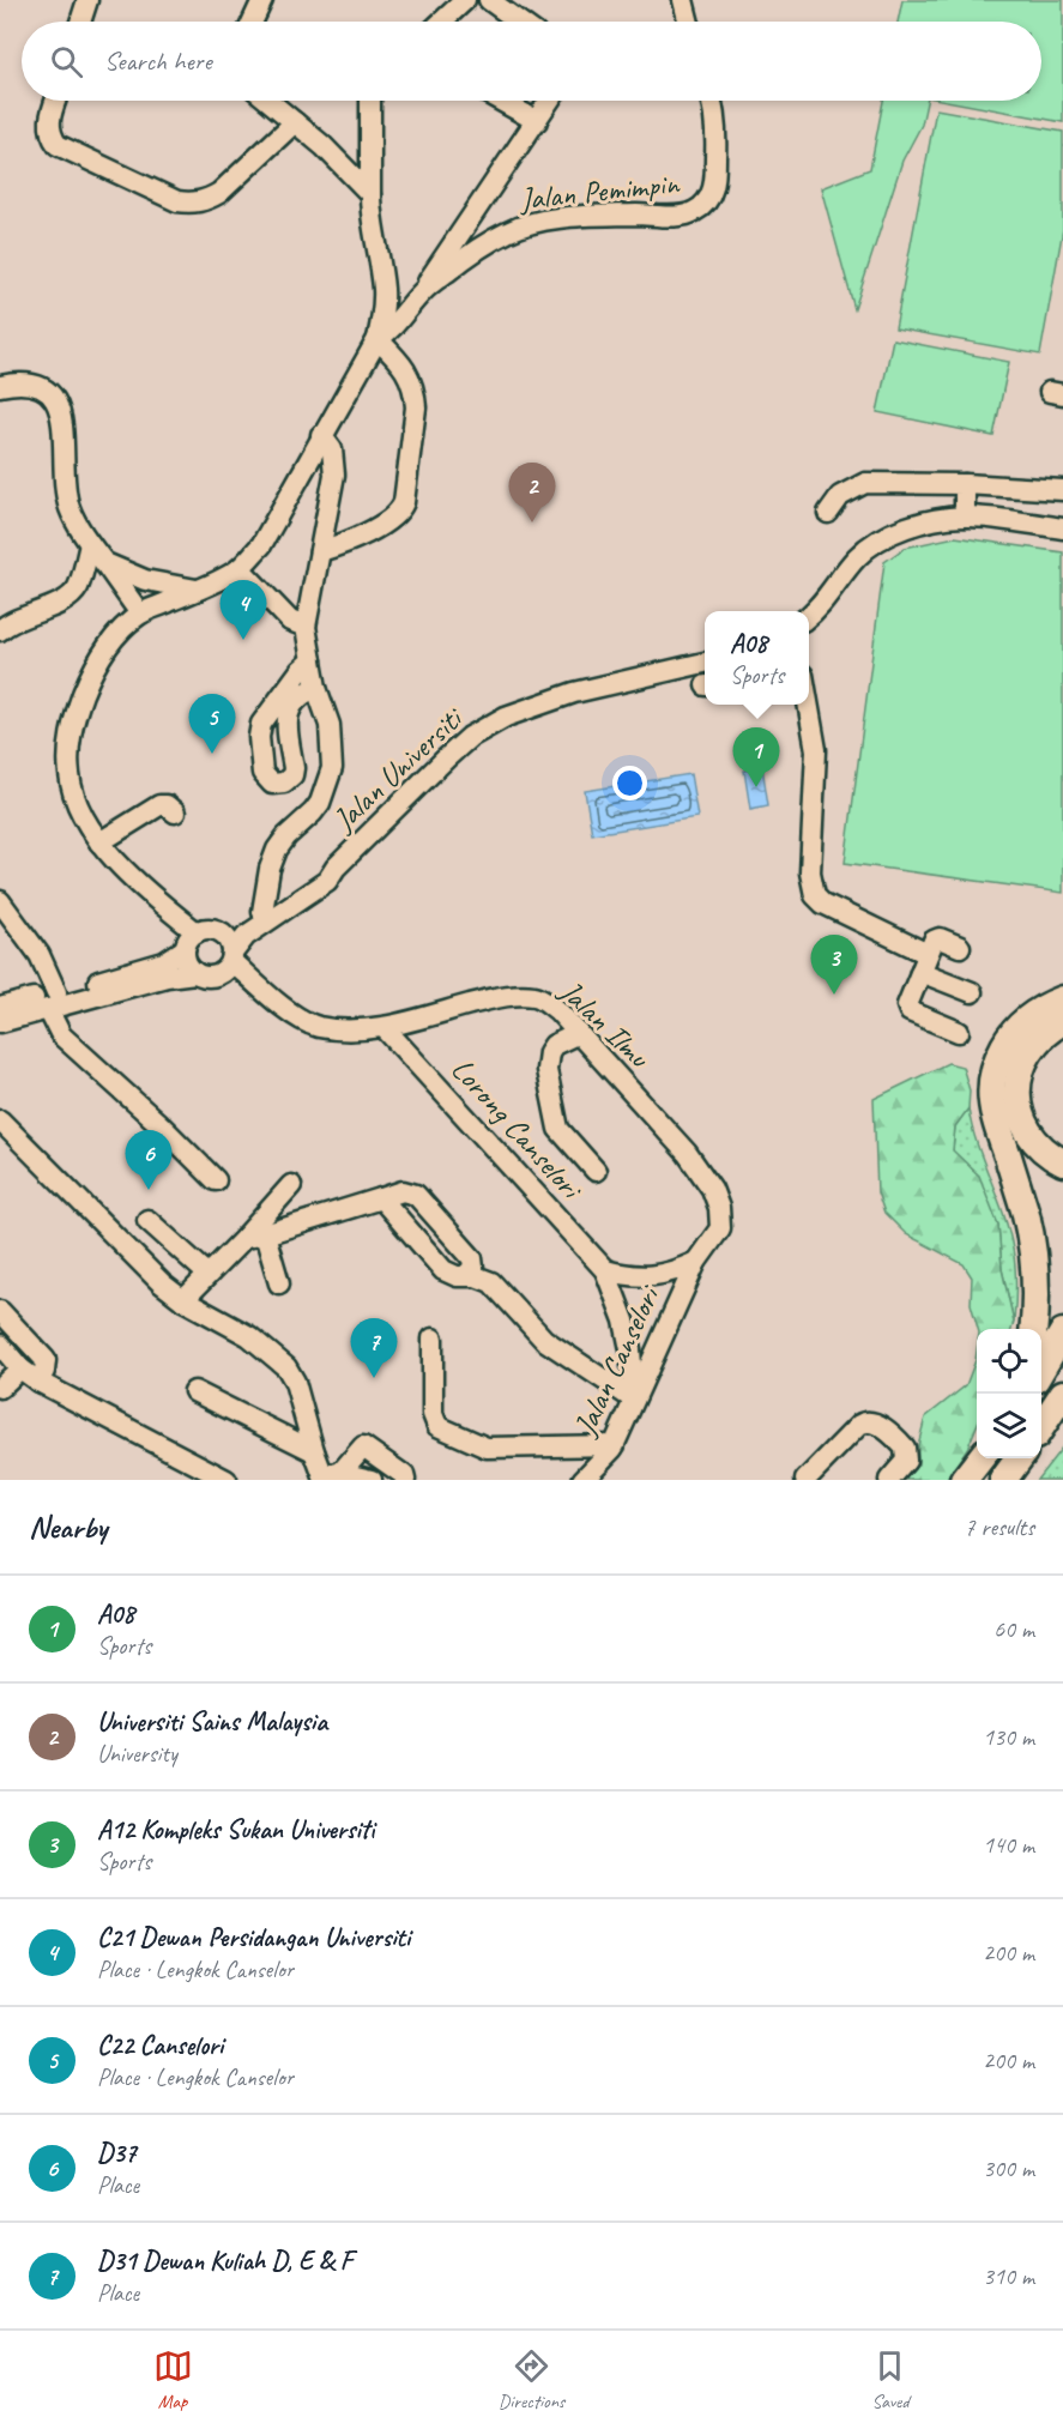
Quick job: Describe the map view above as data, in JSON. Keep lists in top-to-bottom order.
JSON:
{
  "streets": {
    "street": [
      "Jalan Pemimpin",
      "Jalan Universiti",
      "Jalan Ilmu",
      "Lorong Canselori",
      "Jalan Canselori"
    ]
  },
  "crossings": [
    ["Jalan Universiti", "Jalan Ilmu"],
    ["Jalan Ilmu", "Lorong Canselori"],
    ["Jalan Ilmu", "Jalan Canselori"],
    ["Lorong Canselori", "Jalan Canselori"]
  ],
  "page": {
    "search": "Search here",
    "pins": [
      "2",
      "4",
      "5",
      "1",
      "3",
      "6",
      "7"
    ],
    "popup": ["A08", "Sports"],
    "heading": ["Nearby", "7 results"],
    "list": [
      {
        "mark": "1",
        "name": "A08",
        "note": "Sports",
        "value": "60 m"
      },
      {
        "mark": "2",
        "name": "Universiti Sains Malaysia",
        "note": "University",
        "value": "130 m"
      },
      {
        "mark": "3",
        "name": "A12 Kompleks Sukan Universiti",
        "note": "Sports",
        "value": "140 m"
      },
      {
        "mark": "4",
        "name": "C21 Dewan Persidangan Universiti",
        "note": "Place · Lengkok Canselor",
        "value": "200 m"
      },
      {
        "mark": "5",
        "name": "C22 Canselori",
        "note": "Place · Lengkok Canselor",
        "value": "200 m"
      },
      {
        "mark": "6",
        "name": "D37",
        "note": "Place",
        "value": "300 m"
      },
      {
        "mark": "7",
        "name": "D31 Dewan Kuliah D, E & F",
        "note": "Place",
        "value": "310 m"
      }
    ],
    "nav": ["Map", "Directions", "Saved"]
  }
}
